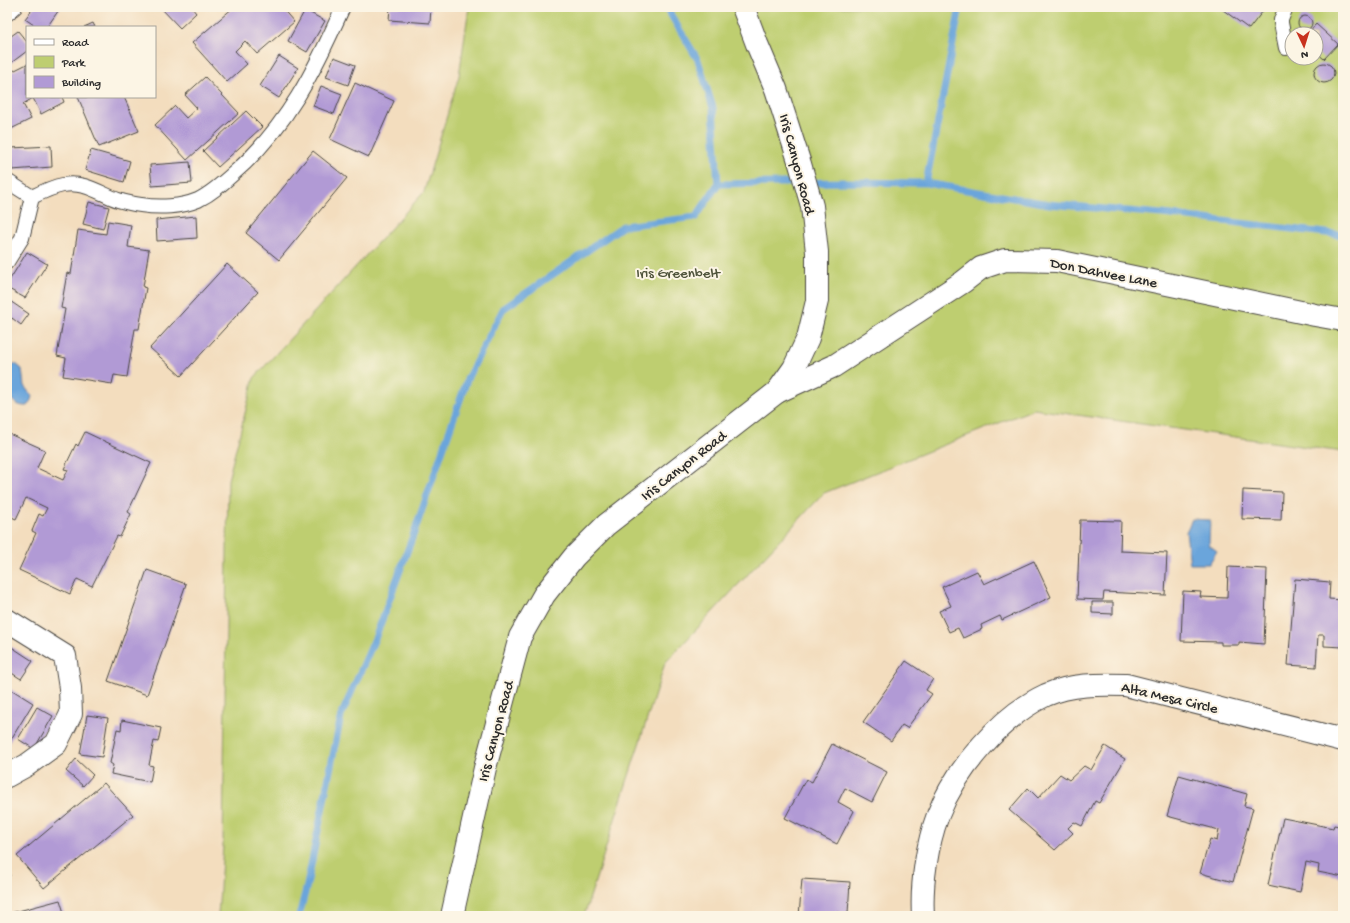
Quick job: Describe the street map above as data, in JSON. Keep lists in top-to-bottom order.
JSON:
{
  "streets": {
    "street": ["Iris Canyon Road", "Don Dahvee Lane", "Alta Mesa Circle"]
  },
  "crossings": [
    ["Iris Canyon Road", "Don Dahvee Lane"]
  ],
  "parks": ["Iris Greenbelt"],
  "legend": ["Road", "Park", "Building"],
  "north": "bottom"
}
